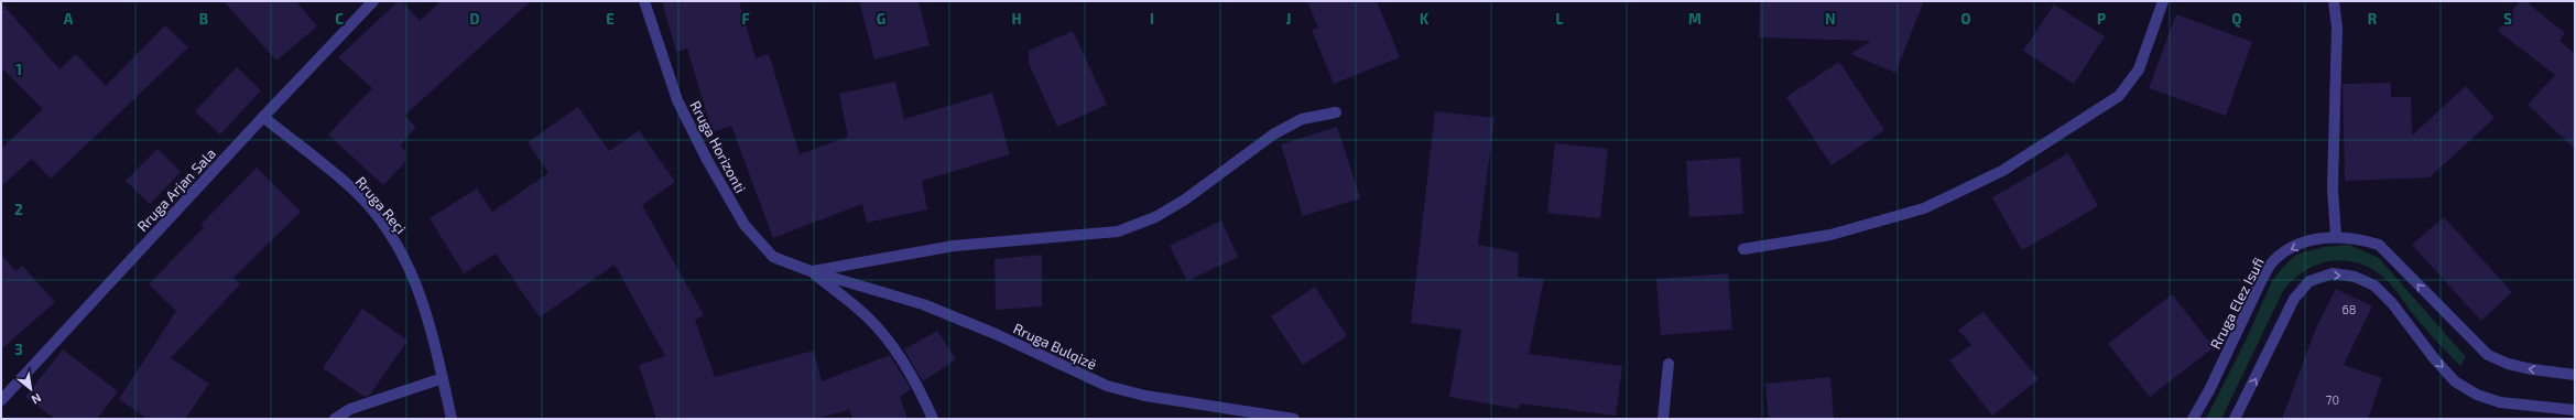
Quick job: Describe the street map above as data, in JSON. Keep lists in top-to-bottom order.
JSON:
{
  "streets": {
    "street": [
      "Rruga Horizonti",
      "Rruga Arjan Sala",
      "Rruga Reçi",
      "Rruga Elez Isufi",
      "Rruga Bulqizë"
    ]
  },
  "crossings": [
    ["Rruga Horizonti", "Rruga Bulqizë"],
    ["Rruga Arjan Sala", "Rruga Reçi"]
  ],
  "house_numbers": ["68", "70"],
  "north": "bottom right",
  "grid": {
    "columns": [
      "A",
      "B",
      "C",
      "D",
      "E",
      "F",
      "G",
      "H",
      "I",
      "J",
      "K",
      "L",
      "M",
      "N",
      "O",
      "P",
      "Q",
      "R",
      "S"
    ],
    "rows": ["1", "2", "3"]
  }
}
